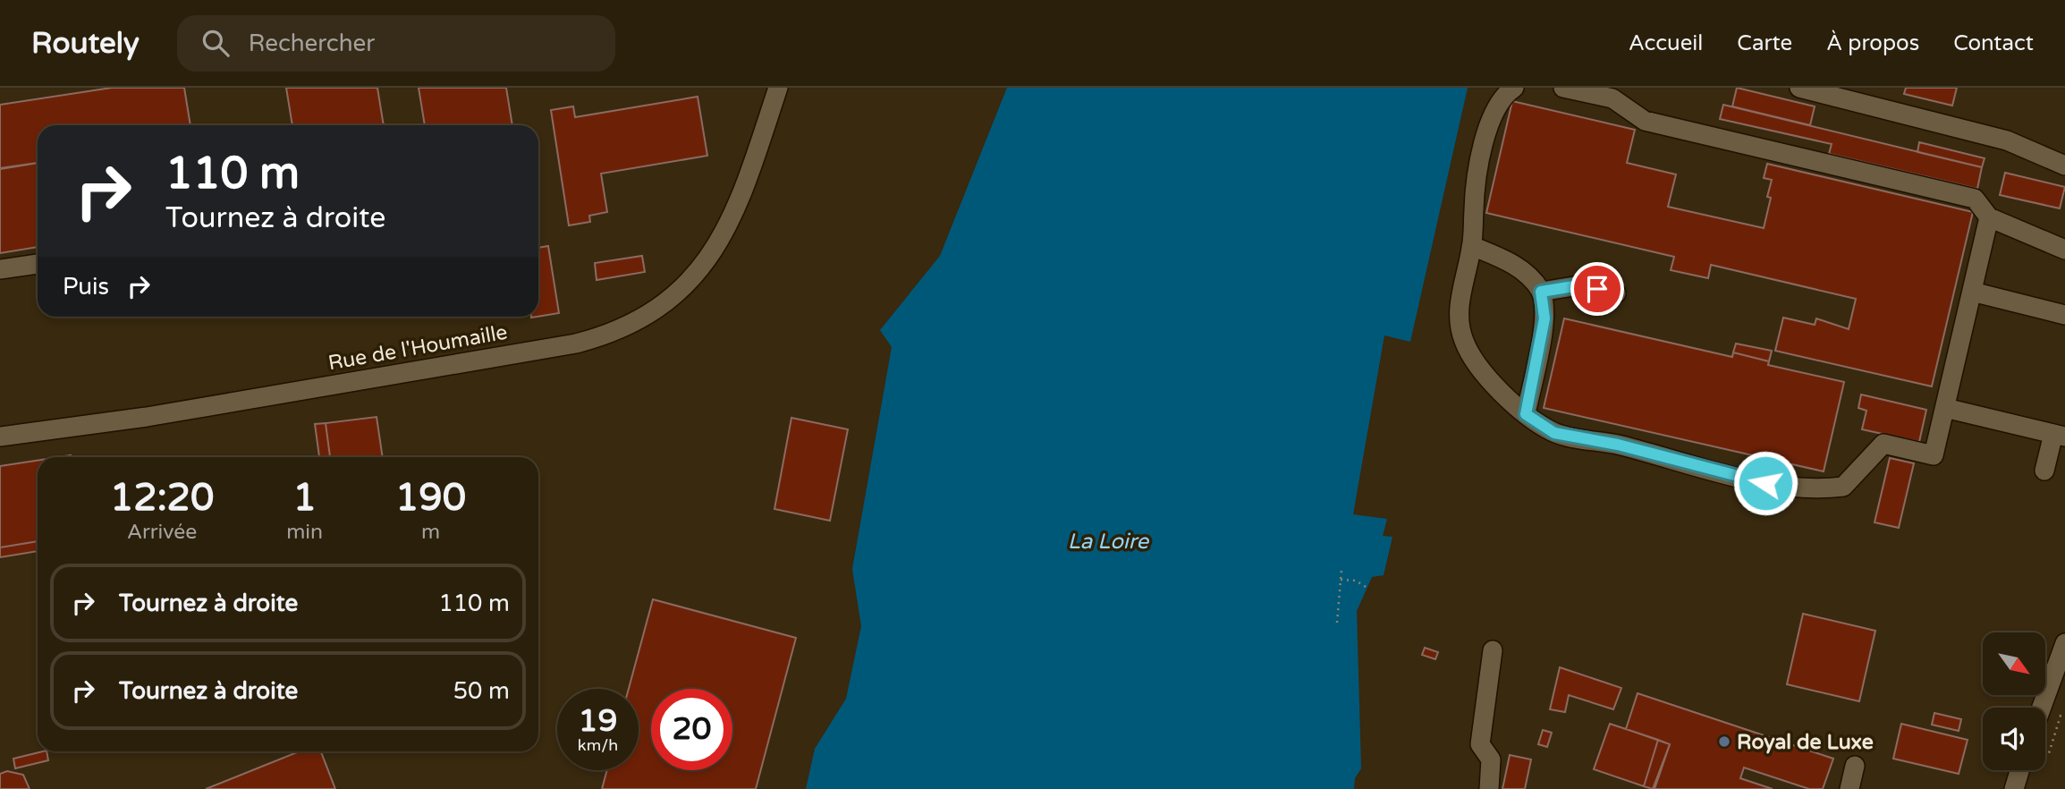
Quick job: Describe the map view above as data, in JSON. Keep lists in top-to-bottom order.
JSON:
{
  "streets": {
    "street": ["Rue de l'Houmaille"]
  },
  "water": ["La Loire"],
  "places": ["Royal de Luxe"],
  "north": "bottom right",
  "page": {
    "header": "Routely",
    "search": "Rechercher",
    "nav": [
      "Accueil",
      "Carte",
      "À propos",
      "Contact"
    ],
    "turn": ["110 m", "Tournez à droite"],
    "then": "Puis",
    "eta": [
      "12:20",
      "Arrivée",
      "1",
      "min",
      "190",
      "m"
    ],
    "list": [
      {
        "name": "Tournez à droite",
        "value": "110 m"
      },
      {
        "name": "Tournez à droite",
        "value": "50 m"
      }
    ],
    "speed": "19 km/h",
    "limit": "20"
  }
}
